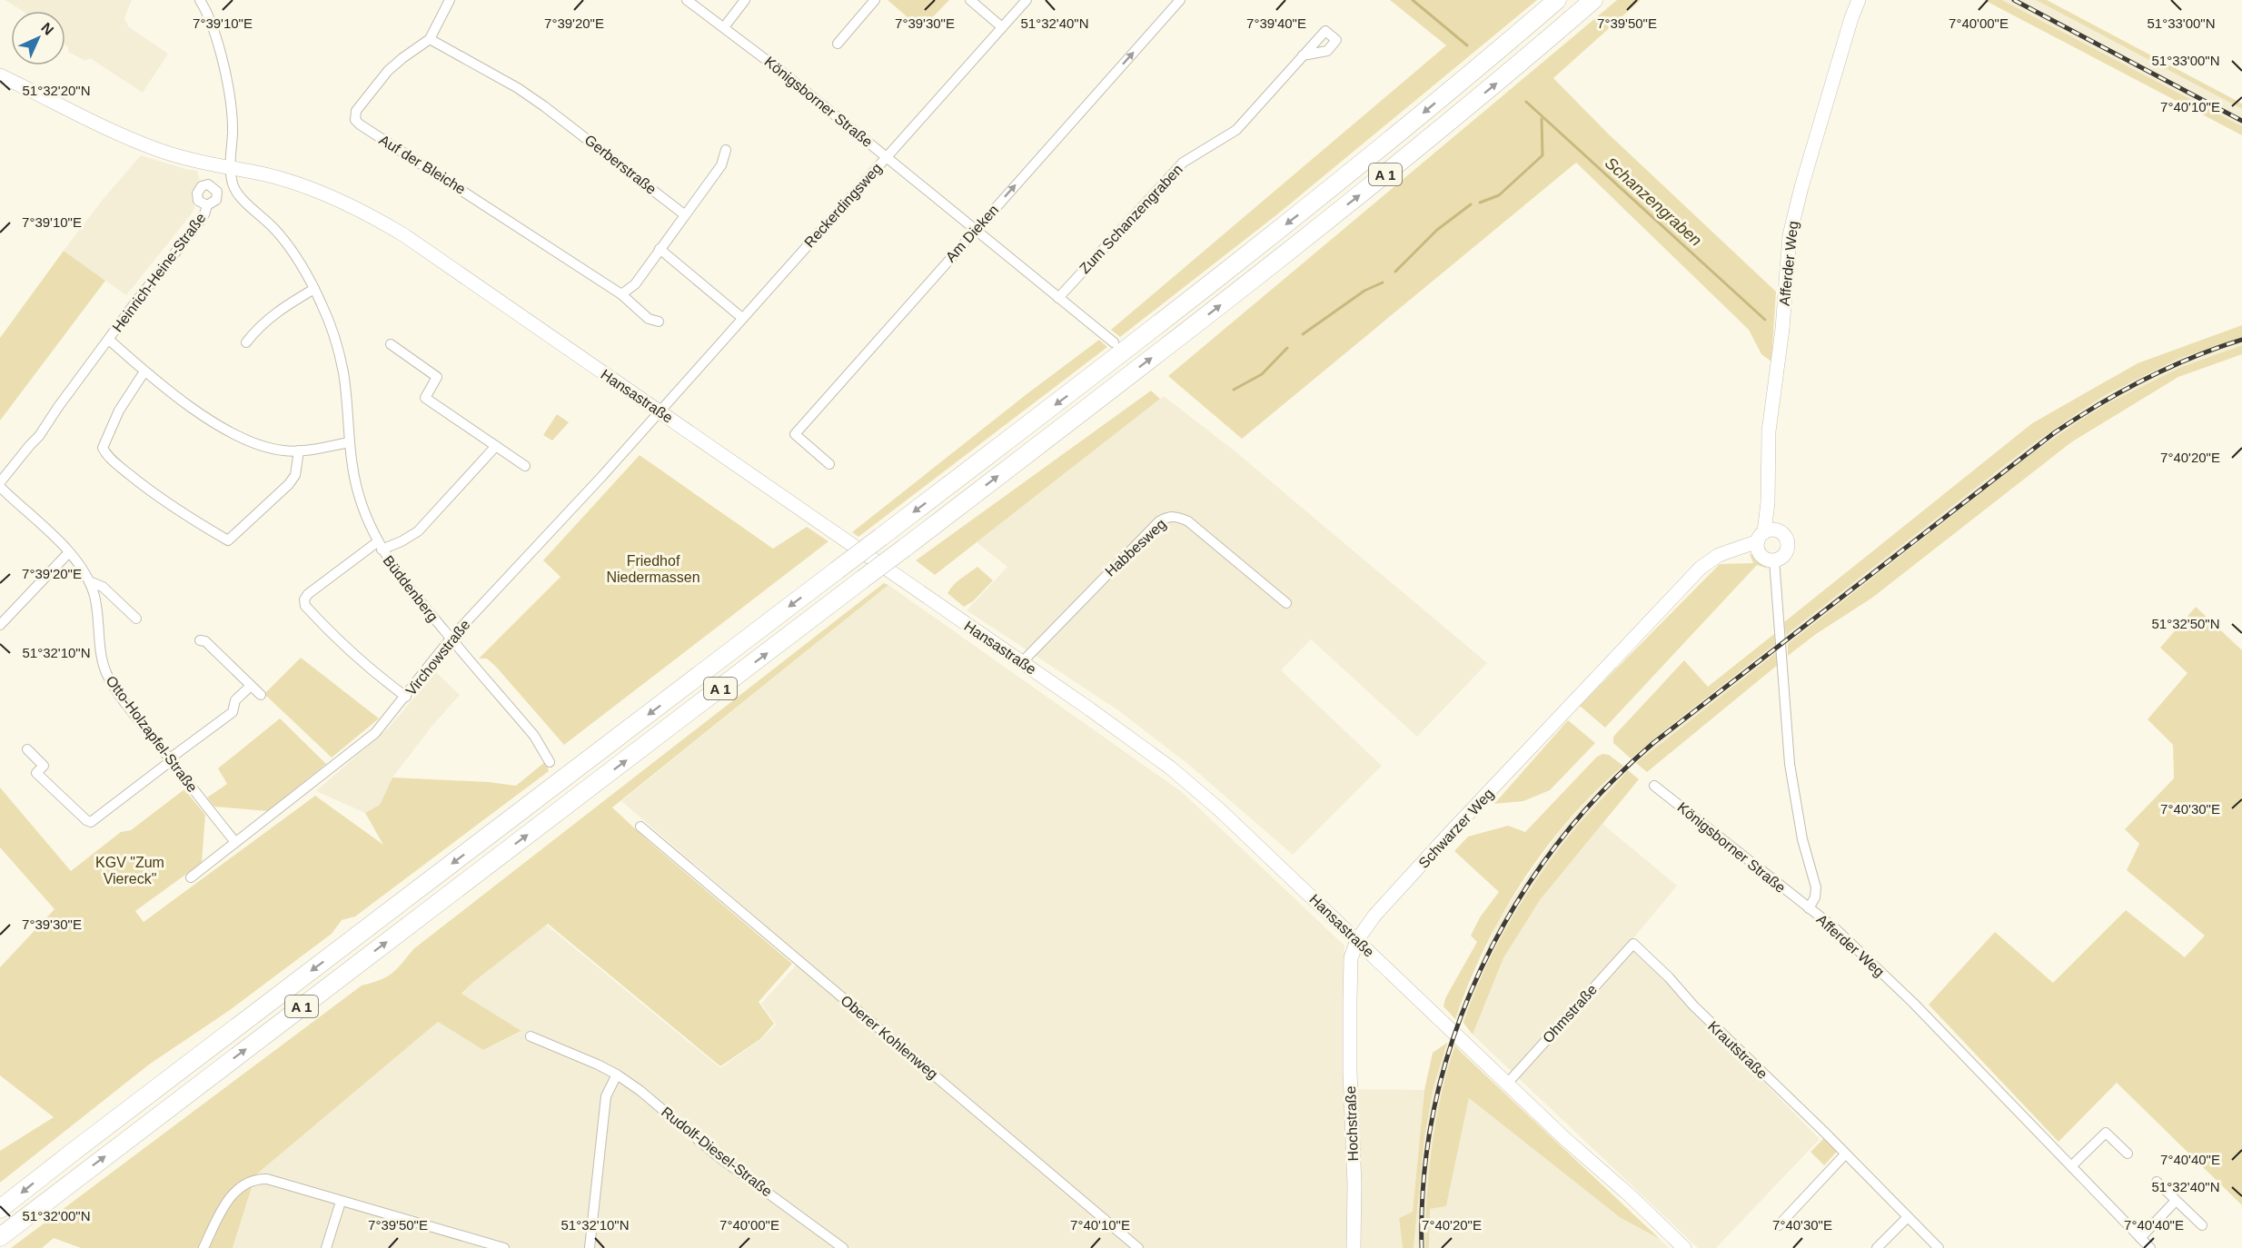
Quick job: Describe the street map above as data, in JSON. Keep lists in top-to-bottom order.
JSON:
{
  "streets": {
    "highway": ["A 1"],
    "main road": [
      "Afferder Weg",
      "Hansastraße",
      "Schwarzer Weg",
      "Hochstraße"
    ],
    "street": [
      "Königsborner Straße",
      "Auf der Bleiche",
      "Gerberstraße",
      "Reckerdingsweg",
      "Zum Schanzengraben",
      "Am Dieken",
      "Heinrich-Heine-Straße",
      "Habbesweg",
      "Büddenberg",
      "Virchowstraße",
      "Otto-Holzapfel-Straße",
      "Ohmstraße",
      "Oberer Kohlenweg",
      "Krautstraße",
      "Rudolf-Diesel-Straße"
    ]
  },
  "crossings": [
    ["Königsborner Straße", "Reckerdingsweg"],
    ["Königsborner Straße", "Zum Schanzengraben"],
    ["Königsborner Straße", "Am Dieken"],
    ["Königsborner Straße", "Afferder Weg"],
    ["Auf der Bleiche", "Gerberstraße"],
    ["Reckerdingsweg", "Hansastraße"],
    ["Reckerdingsweg", "Virchowstraße"],
    ["Afferder Weg", "Schwarzer Weg"],
    ["Heinrich-Heine-Straße", "Büddenberg"],
    ["Heinrich-Heine-Straße", "Otto-Holzapfel-Straße"],
    ["Hansastraße", "Habbesweg"],
    ["Hansastraße", "Büddenberg"],
    ["Hansastraße", "Virchowstraße"],
    ["Hansastraße", "Schwarzer Weg"],
    ["Hansastraße", "Ohmstraße"],
    ["Hansastraße", "Hochstraße"],
    ["Büddenberg", "Virchowstraße"],
    ["Virchowstraße", "Otto-Holzapfel-Straße"],
    ["Schwarzer Weg", "Hochstraße"],
    ["Ohmstraße", "Krautstraße"]
  ],
  "one_way": ["Am Dieken"],
  "water": ["Schanzengraben"],
  "parks": ["Friedhof Niedermassen", "KGV \"Zum Viereck\""],
  "north": "top right",
  "coordinates": [
    "51°33'00\"N",
    "7°39'10\"E",
    "7°39'20\"E",
    "7°39'30\"E",
    "51°32'40\"N",
    "7°39'40\"E",
    "7°39'50\"E",
    "7°40'00\"E",
    "51°32'20\"N",
    "7°40'10\"E",
    "7°40'20\"E",
    "51°32'50\"N",
    "51°32'10\"N",
    "7°40'30\"E",
    "7°40'40\"E",
    "51°32'00\"N"
  ]
}
